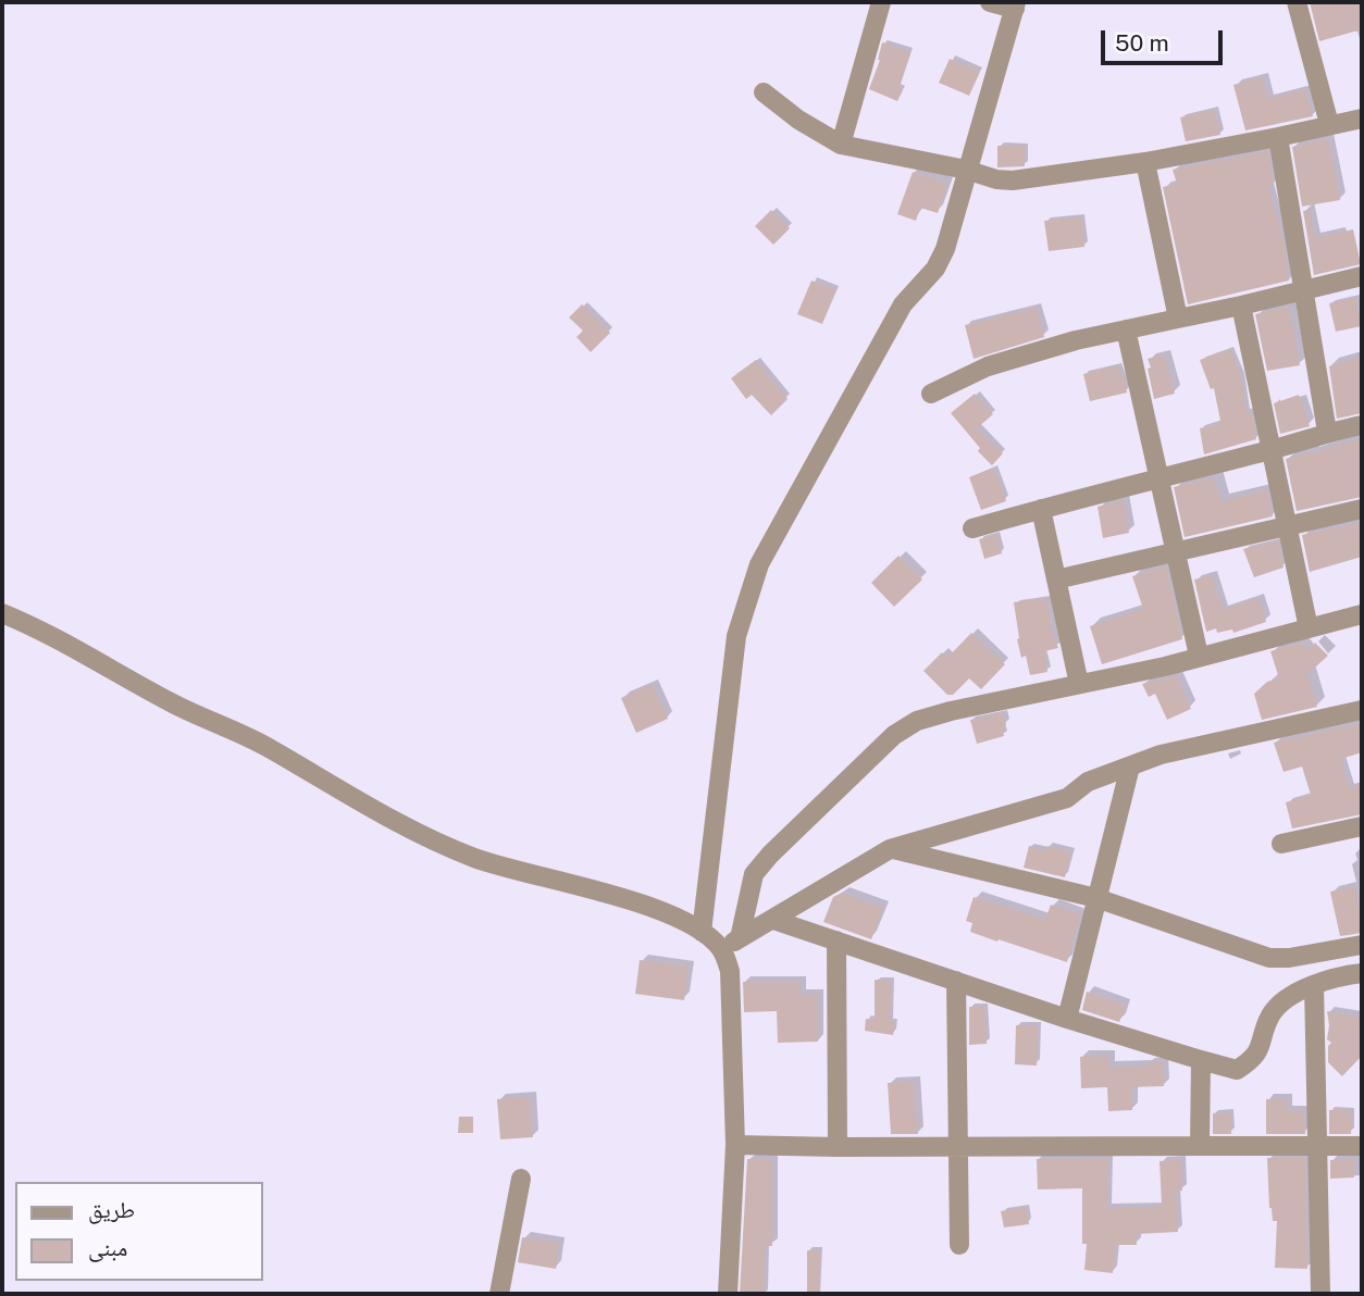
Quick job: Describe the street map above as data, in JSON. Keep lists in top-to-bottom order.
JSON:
{
  "legend": ["طريق", "مبنى"],
  "scale_bar": "50 m"
}
